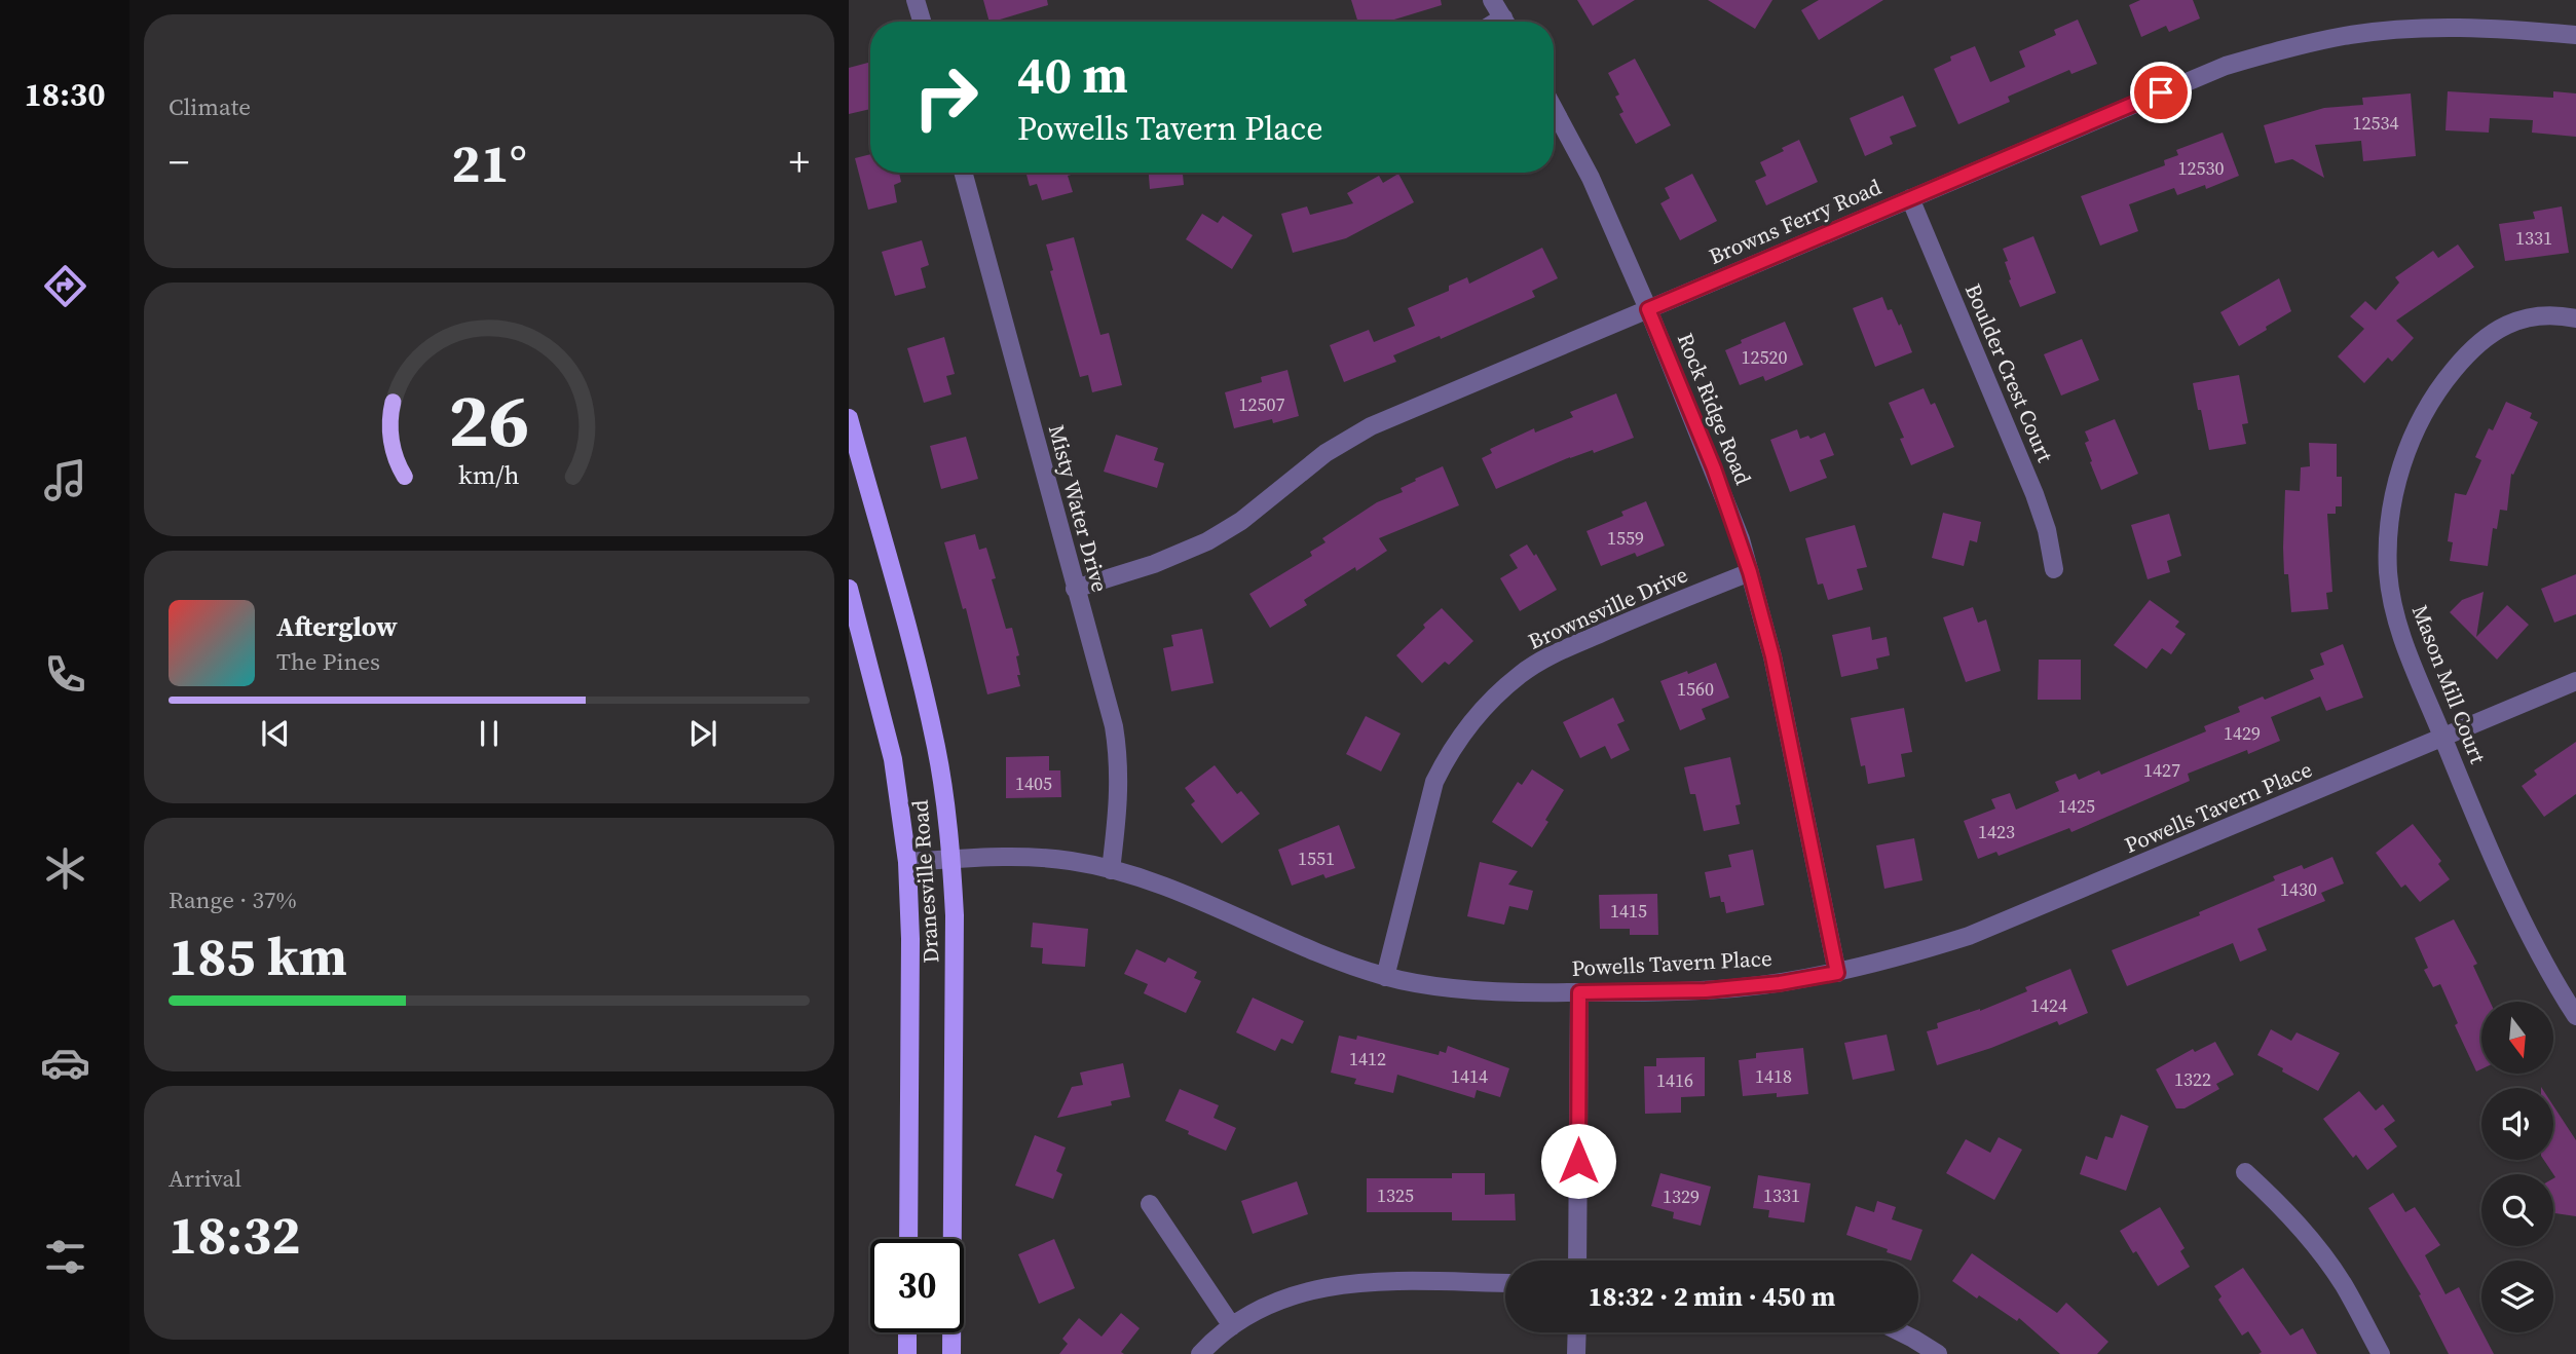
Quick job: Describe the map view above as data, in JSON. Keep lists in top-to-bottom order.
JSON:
{
  "streets": {
    "main road": ["Dranesville Road"],
    "street": [
      "Browns Ferry Road",
      "Boulder Crest Court",
      "Rock Ridge Road",
      "Misty Water Drive",
      "Brownsville Drive",
      "Mason Mill Court",
      "Powells Tavern Place"
    ]
  },
  "crossings": [
    ["Browns Ferry Road", "Boulder Crest Court"],
    ["Browns Ferry Road", "Rock Ridge Road"],
    ["Browns Ferry Road", "Misty Water Drive"],
    ["Rock Ridge Road", "Brownsville Drive"],
    ["Rock Ridge Road", "Powells Tavern Place"],
    ["Misty Water Drive", "Powells Tavern Place"],
    ["Brownsville Drive", "Powells Tavern Place"],
    ["Mason Mill Court", "Powells Tavern Place"],
    ["Powells Tavern Place", "Dranesville Road"]
  ],
  "house_numbers": [
    "12534",
    "12530",
    "1331",
    "12520",
    "12507",
    "1559",
    "1560",
    "1429",
    "1427",
    "1405",
    "1425",
    "1423",
    "1551",
    "1430",
    "1415",
    "1424",
    "1412",
    "1414",
    "1418",
    "1322",
    "1416",
    "1325",
    "1331",
    "1329"
  ],
  "north": "bottom",
  "page": {
    "tabs": "18:30",
    "tile": [
      "Climate",
      ["Range · 37%", "185 km"],
      ["Arrival", "18:32"]
    ],
    "turn": ["40 m", "Powells Tavern Place"],
    "heat": ["−", "21°", "+"],
    "song": ["Afterglow", "The Pines"],
    "limit": "30",
    "trip": "18:32 · 2 min · 450 m",
    "gauge": ["26", "km/h"]
  }
}
